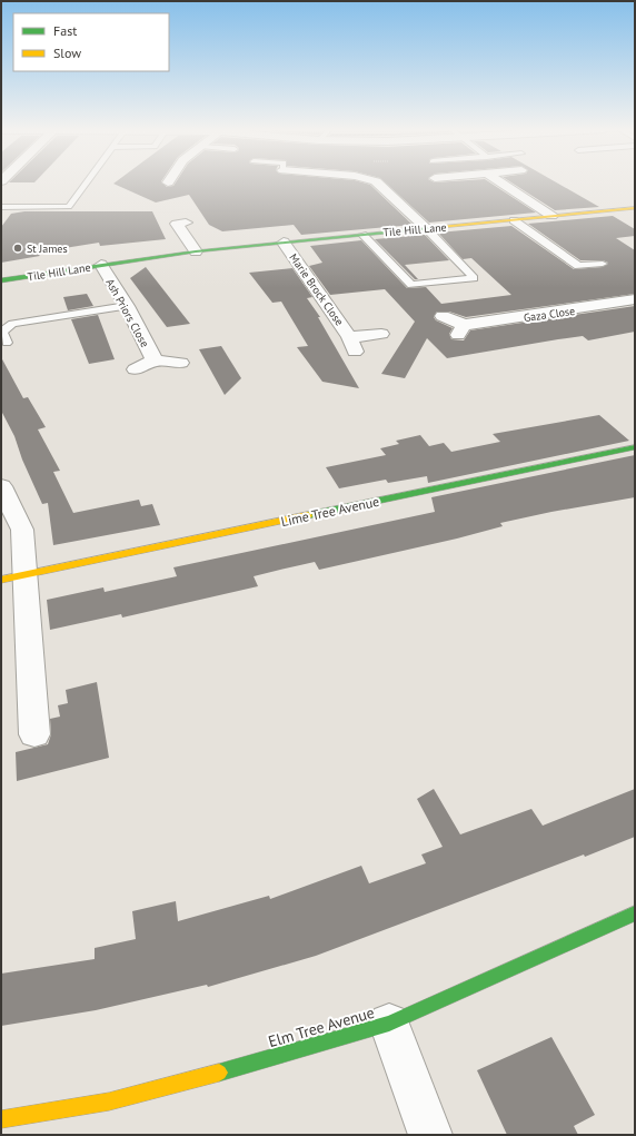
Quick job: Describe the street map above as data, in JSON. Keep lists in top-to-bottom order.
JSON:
{
  "streets": {
    "main road": ["Tile Hill Lane", "Lime Tree Avenue", "Elm Tree Avenue"],
    "street": ["Marie Brock Close", "Ash Priors Close", "Gaza Close"]
  },
  "crossings": [
    ["Tile Hill Lane", "Marie Brock Close"],
    ["Tile Hill Lane", "Ash Priors Close"]
  ],
  "places": ["St James"],
  "legend": ["Fast", "Slow"]
}
